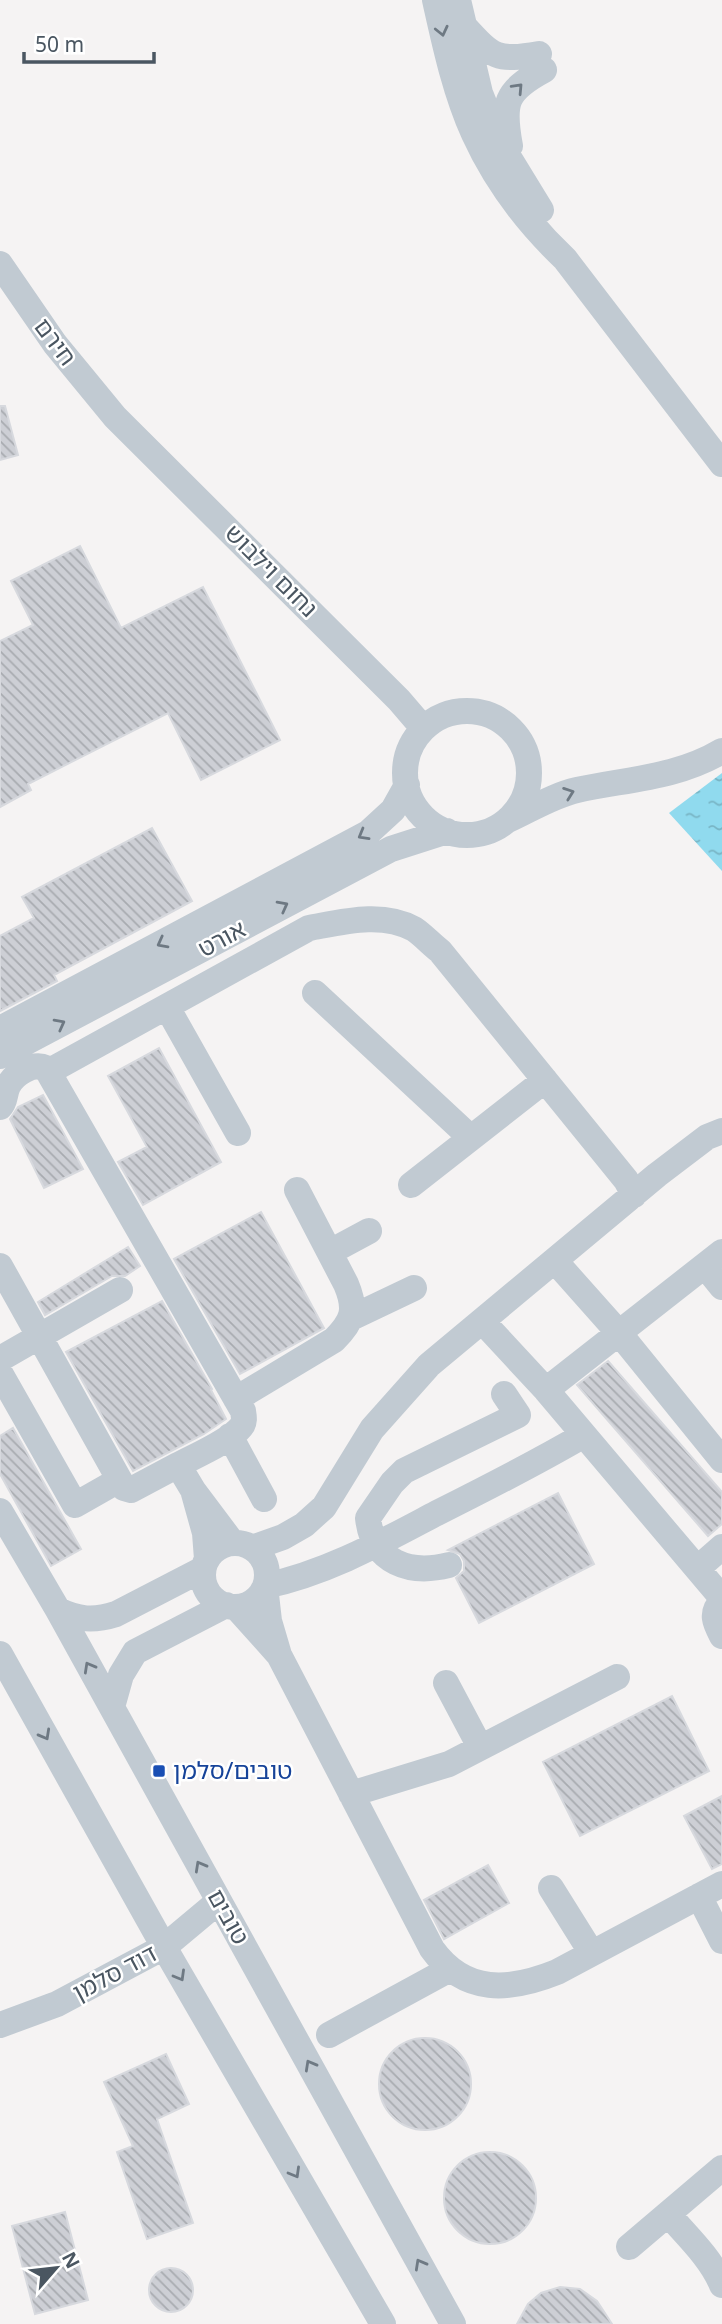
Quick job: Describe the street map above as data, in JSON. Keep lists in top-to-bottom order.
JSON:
{
  "streets": {
    "street": [
      "חירם",
      "נחום וילבוש",
      "אורט",
      "טובים",
      "דוד סלמן"
    ]
  },
  "crossings": [
    ["חירם", "נחום וילבוש"],
    ["נחום וילבוש", "אורט"],
    ["טובים", "דוד סלמן"]
  ],
  "places": {
    "transit": ["טובים/סלמן"]
  },
  "scale_bar": "50 m",
  "north": "top right"
}
